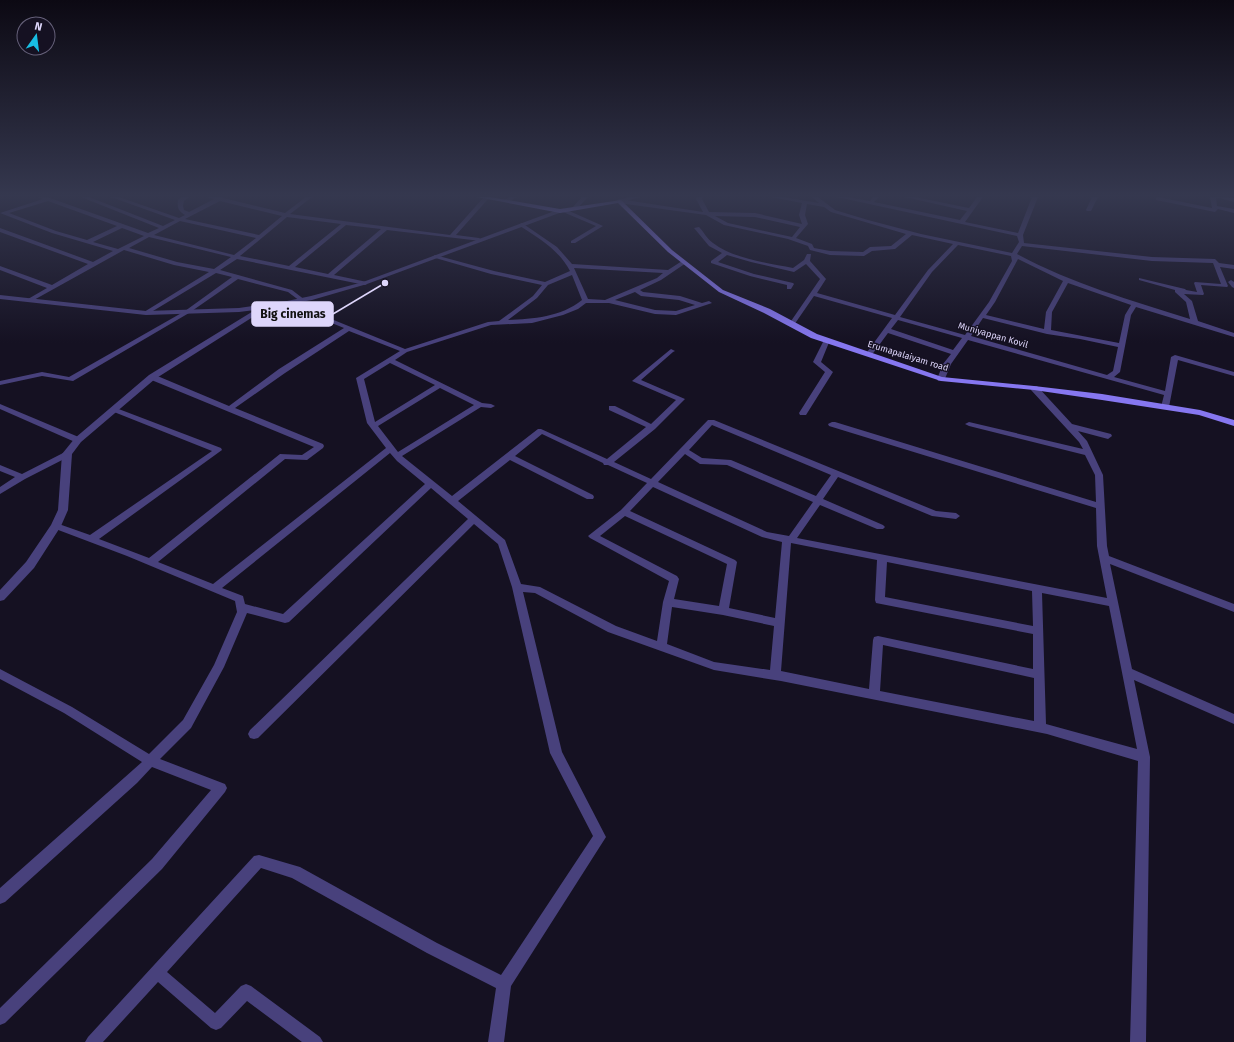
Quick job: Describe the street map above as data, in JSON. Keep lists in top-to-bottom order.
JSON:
{
  "streets": {
    "main road": ["Erumapalaiyam road"],
    "street": ["Muniyappan Kovil"]
  },
  "places": ["Big cinemas"],
  "north": "top"
}
